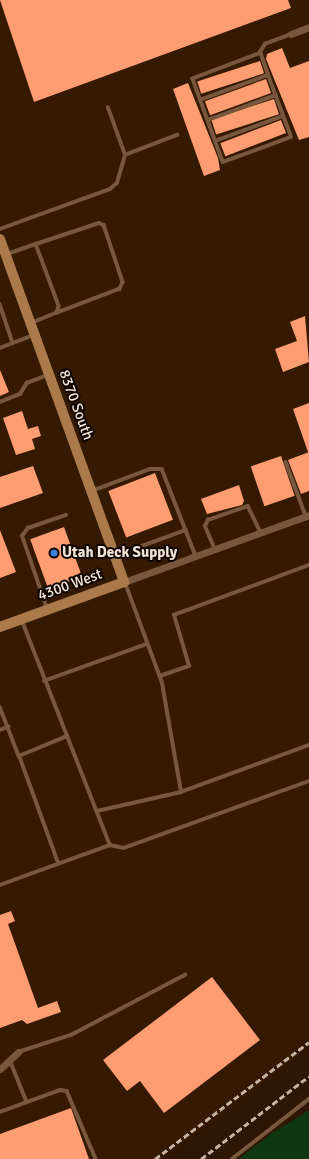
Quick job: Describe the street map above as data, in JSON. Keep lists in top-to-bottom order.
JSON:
{
  "streets": {
    "street": ["8370 South", "4300 West"]
  },
  "crossings": [
    ["8370 South", "4300 West"]
  ],
  "places": ["Utah Deck Supply"]
}
